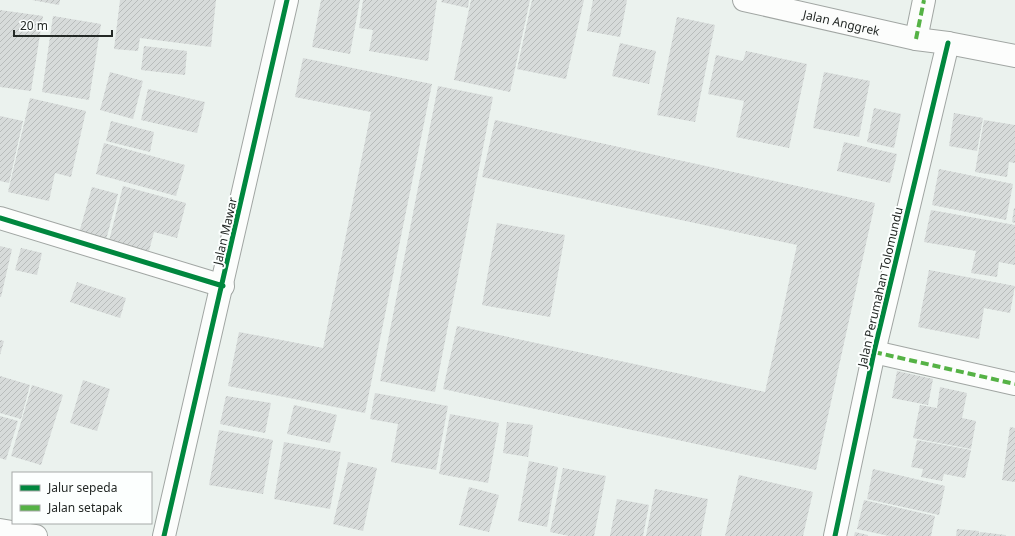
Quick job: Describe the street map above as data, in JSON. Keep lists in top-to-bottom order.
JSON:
{
  "streets": {
    "street": ["Jalan Anggrek", "Jalan Mawar", "Jalan Perumahan Tolomundu"]
  },
  "crossings": [
    ["Jalan Anggrek", "Jalan Perumahan Tolomundu"]
  ],
  "legend": ["Jalur sepeda", "Jalan setapak"],
  "scale_bar": "20 m"
}
